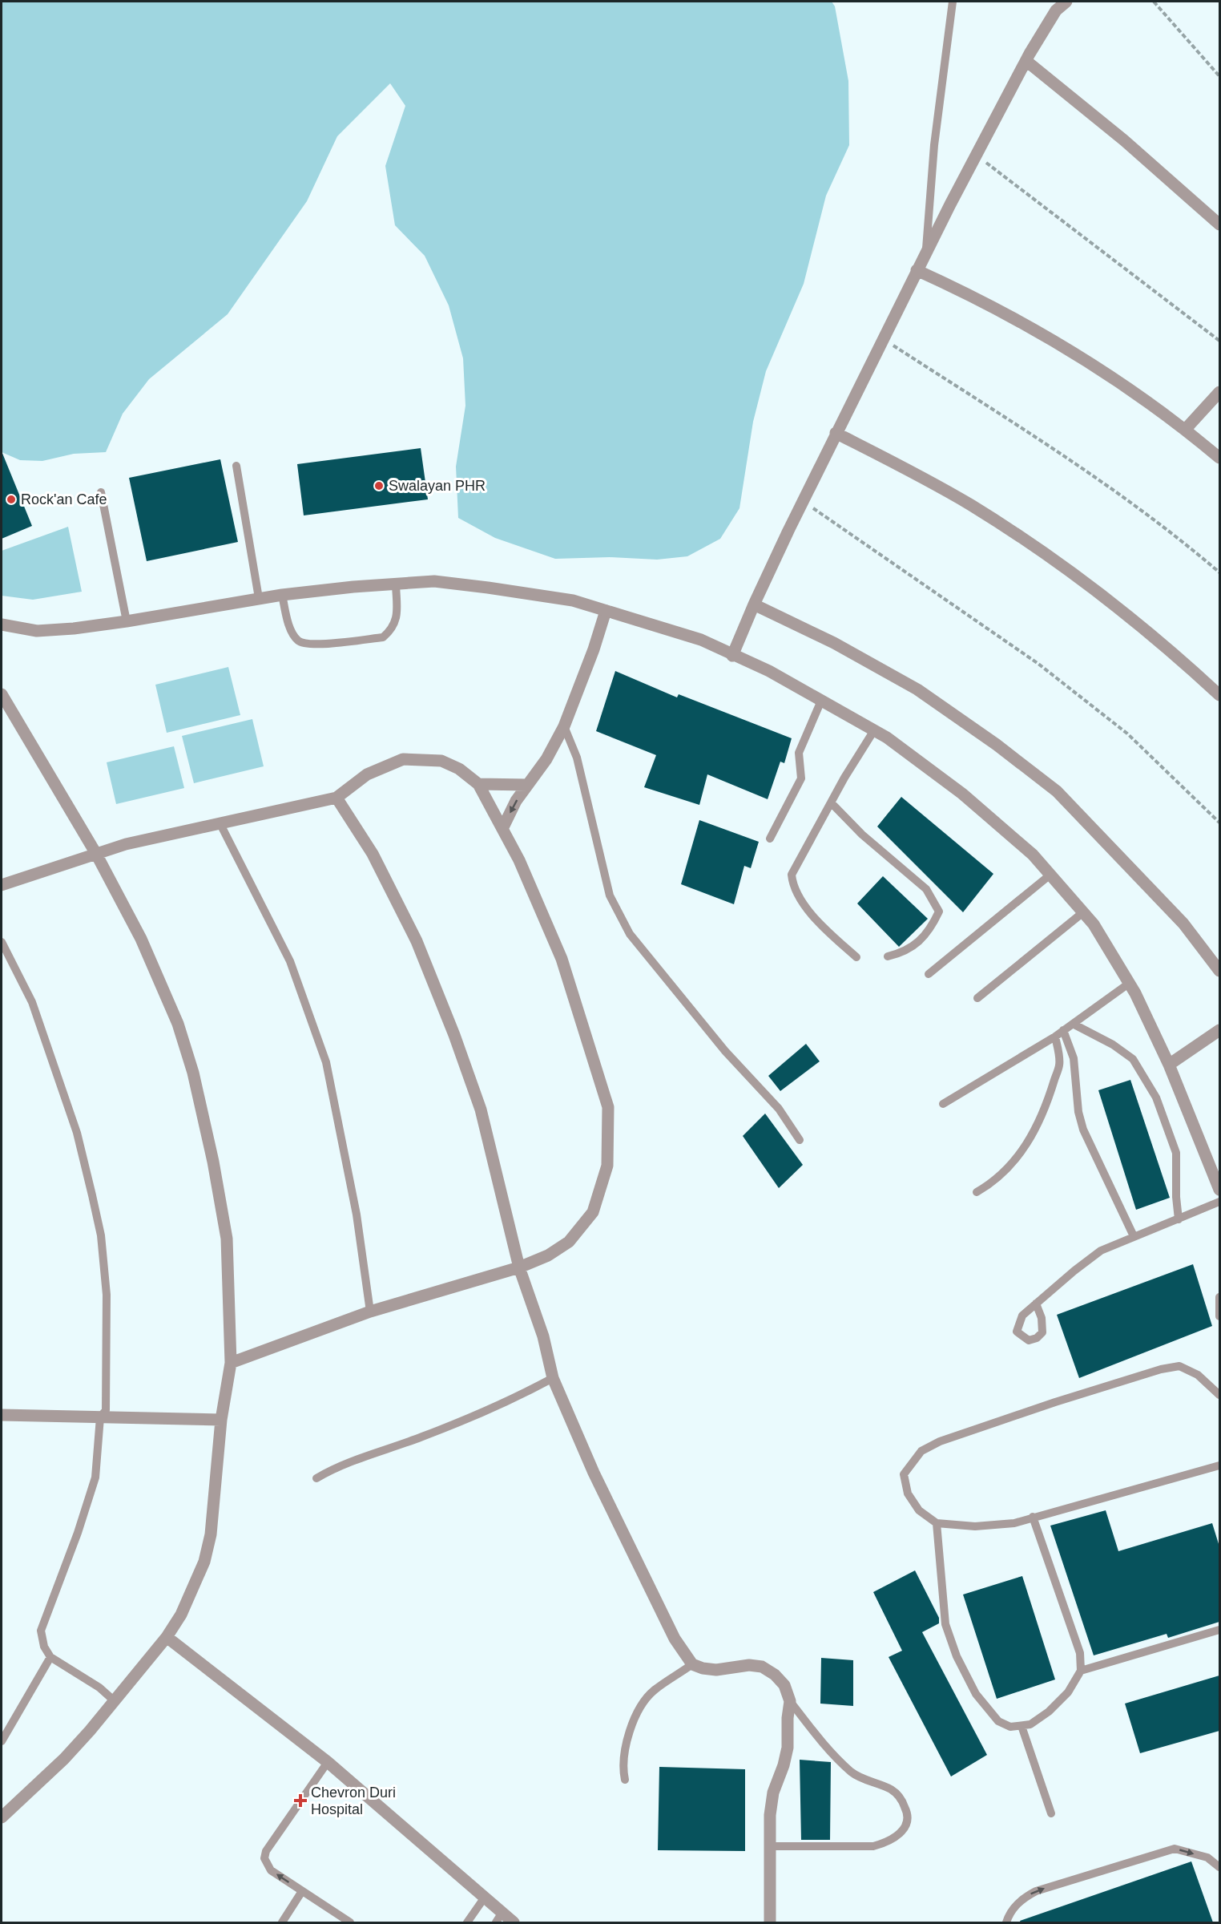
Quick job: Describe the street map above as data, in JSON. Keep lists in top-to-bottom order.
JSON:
{
  "places": {
    "other": ["Swalayan PHR", "Rock'an Cafe"],
    "health": ["Chevron Duri Hospital"]
  }
}
